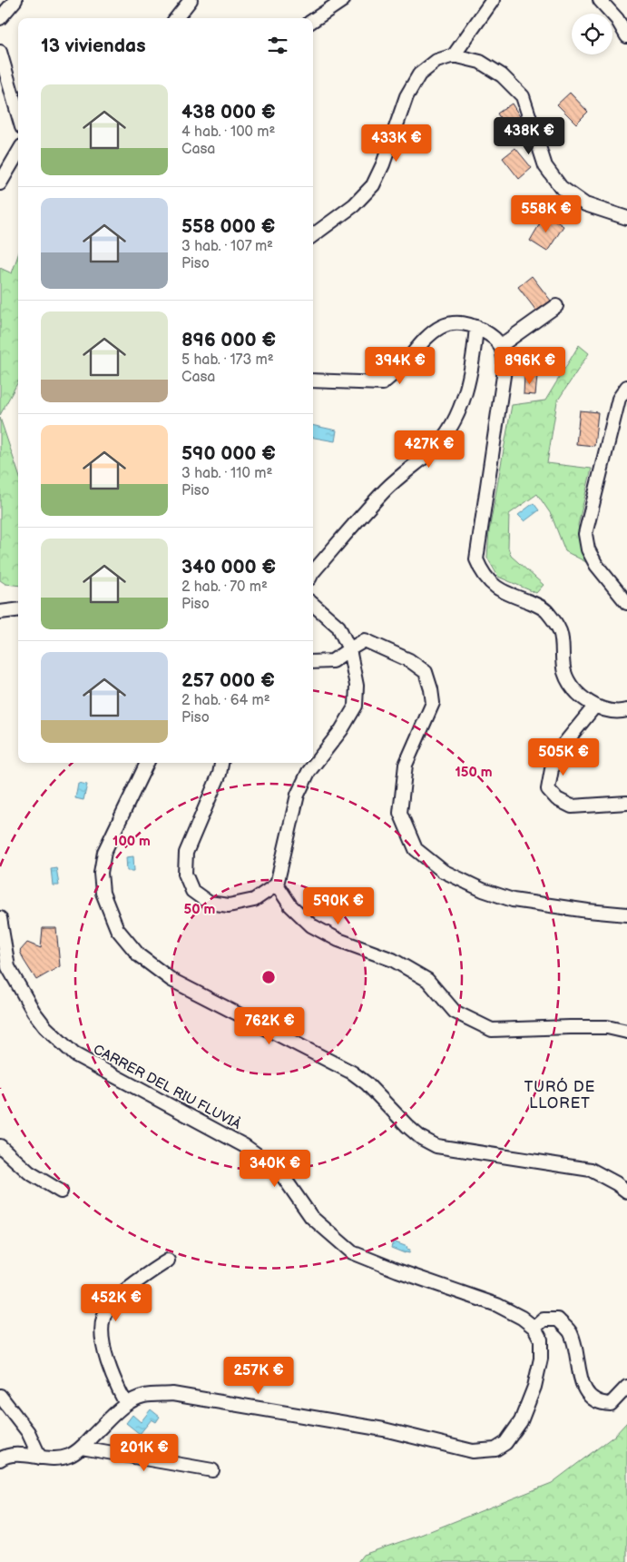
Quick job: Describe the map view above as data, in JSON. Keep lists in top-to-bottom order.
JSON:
{
  "streets": {
    "street": ["CARRER DEL RIU FLUVIÀ"]
  },
  "districts": ["TURÓ DE LLORET"],
  "page": {
    "heading": "13 viviendas",
    "list": [
      {
        "name": "438 000 €",
        "note": "4 hab. · 100 m² · Casa"
      },
      {
        "name": "558 000 €",
        "note": "3 hab. · 107 m² · Piso"
      },
      {
        "name": "896 000 €",
        "note": "5 hab. · 173 m² · Casa"
      },
      {
        "name": "590 000 €",
        "note": "3 hab. · 110 m² · Piso"
      },
      {
        "name": "340 000 €",
        "note": "2 hab. · 70 m² · Piso"
      },
      {
        "name": "257 000 €",
        "note": "2 hab. · 64 m² · Piso"
      }
    ],
    "price": [
      "438K €",
      "433K €",
      "558K €",
      "394K €",
      "896K €",
      "427K €",
      "505K €",
      "590K €",
      "762K €",
      "340K €",
      "452K €",
      "257K €",
      "201K €"
    ]
  },
  "rings": ["150 m", "100 m", "50 m"]
}
